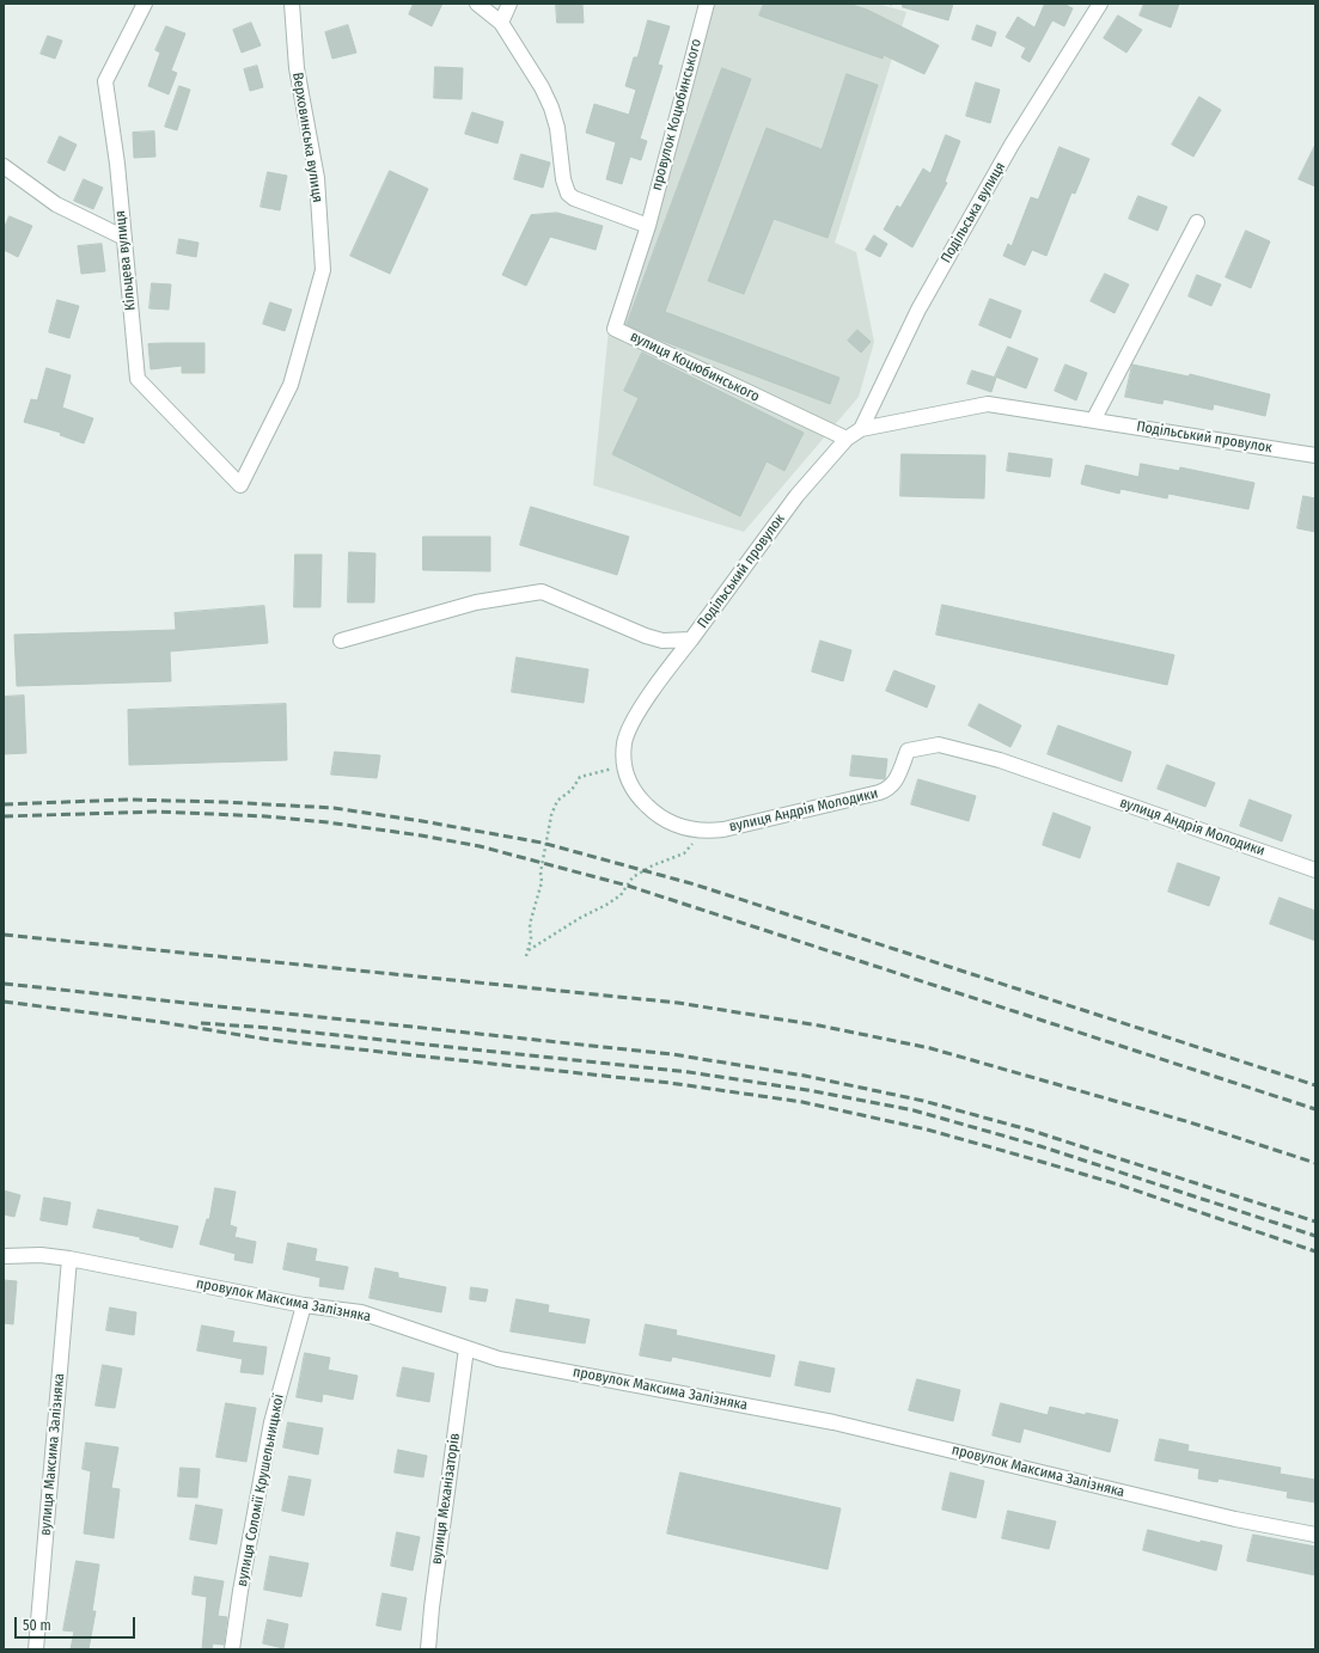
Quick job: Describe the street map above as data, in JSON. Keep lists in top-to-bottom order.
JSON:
{
  "streets": {
    "street": [
      "провулок Коцюбинського",
      "Верховинська вулиця",
      "Подільська вулиця",
      "Кільцева вулиця",
      "вулиця Коцюбинського",
      "Подільський провулок",
      "вулиця Андрія Молодики",
      "провулок Максима Залізняка",
      "вулиця Максима Залізняка",
      "вулиця Соломії Крушельницької",
      "вулиця Механізаторів"
    ]
  },
  "crossings": [
    ["провулок Коцюбинського", "вулиця Коцюбинського"],
    ["Верховинська вулиця", "Кільцева вулиця"],
    ["Подільська вулиця", "Подільський провулок"],
    ["вулиця Коцюбинського", "Подільський провулок"],
    ["Подільський провулок", "вулиця Андрія Молодики"],
    ["провулок Максима Залізняка", "вулиця Максима Залізняка"],
    ["провулок Максима Залізняка", "вулиця Соломії Крушельницької"],
    ["провулок Максима Залізняка", "вулиця Механізаторів"]
  ],
  "scale_bar": "50 m"
}
